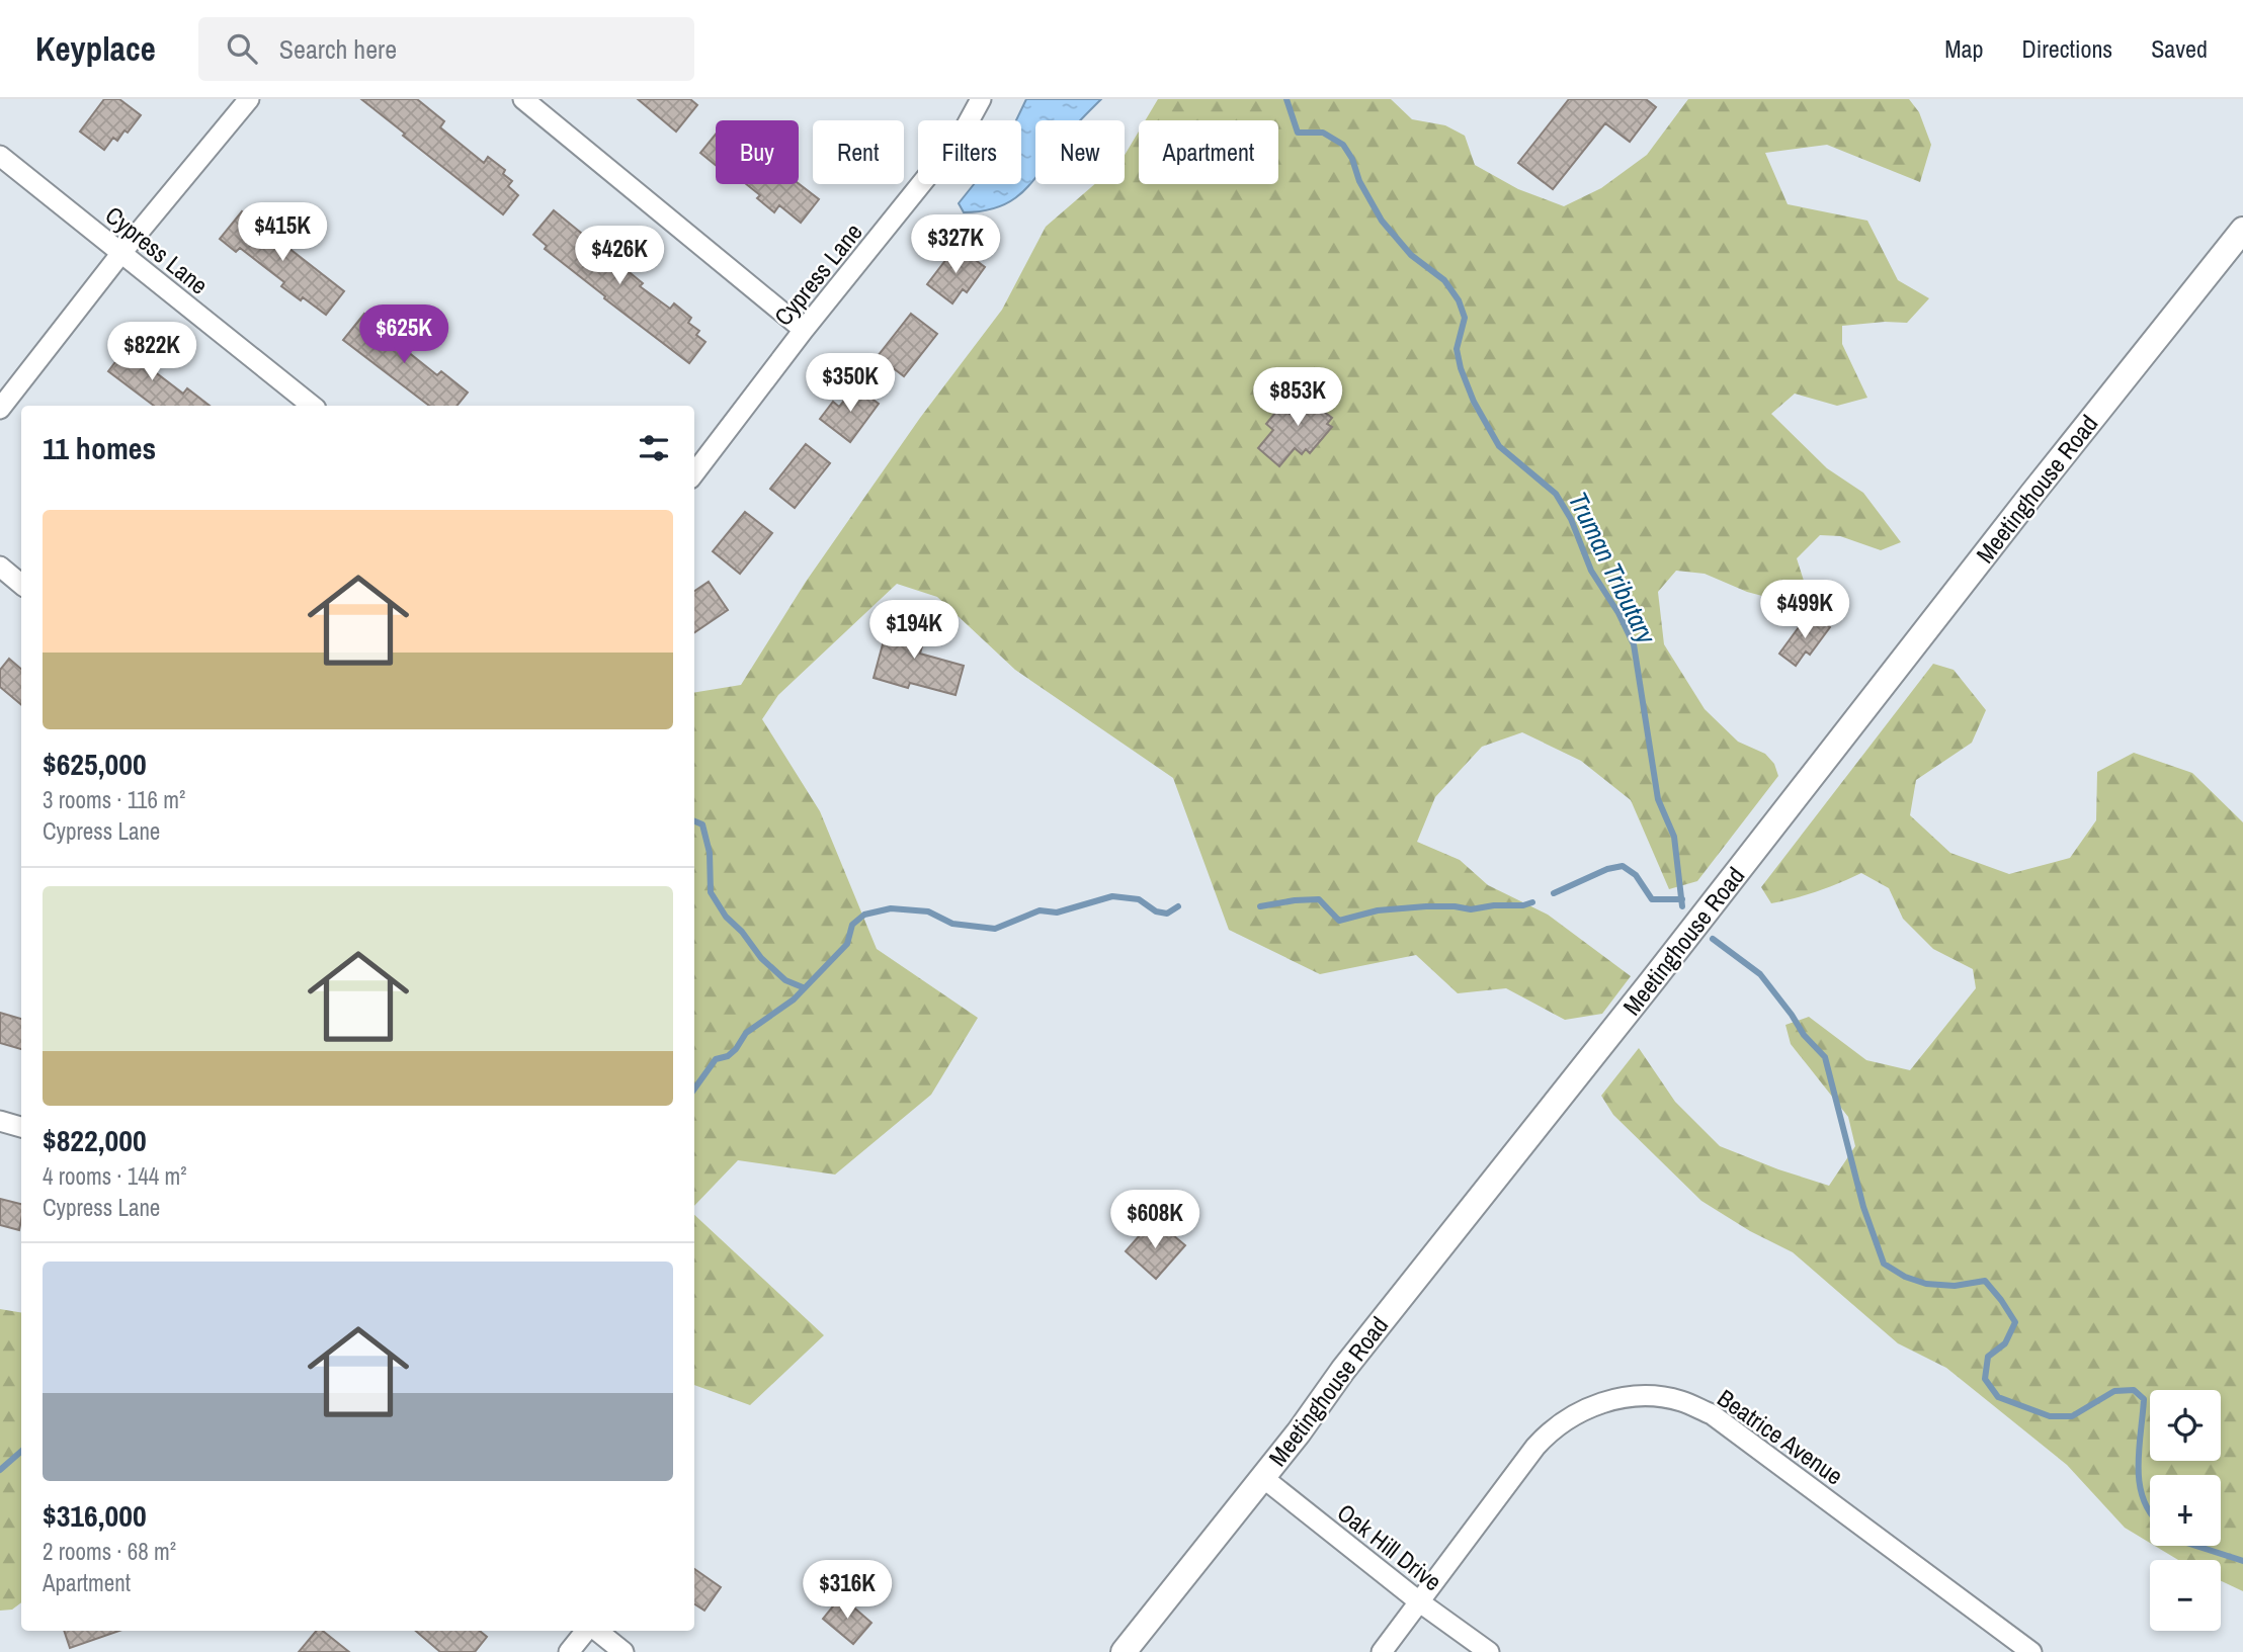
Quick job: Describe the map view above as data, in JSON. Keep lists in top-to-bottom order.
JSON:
{
  "streets": {
    "street": [
      "Cypress Lane",
      "Meetinghouse Road",
      "Beatrice Avenue",
      "Oak Hill Drive"
    ]
  },
  "crossings": [
    ["Meetinghouse Road", "Oak Hill Drive"],
    ["Beatrice Avenue", "Oak Hill Drive"]
  ],
  "water": ["Truman Tributary"],
  "page": {
    "header": "Keyplace",
    "search": "Search here",
    "nav": ["Map", "Directions", "Saved"],
    "chip": [
      "Buy",
      "Rent",
      "Filters",
      "New",
      "Apartment"
    ],
    "price": [
      "$415K",
      "$327K",
      "$426K",
      "$625K",
      "$822K",
      "$350K",
      "$853K",
      "$499K",
      "$194K",
      "$608K",
      "$316K"
    ],
    "heading": "11 homes",
    "list": [
      {
        "name": "$625,000",
        "note": "3 rooms · 116 m² · Cypress Lane"
      },
      {
        "name": "$822,000",
        "note": "4 rooms · 144 m² · Cypress Lane"
      },
      {
        "name": "$316,000",
        "note": "2 rooms · 68 m² · Apartment"
      }
    ],
    "map_buttons": ["+", "−"]
  }
}
